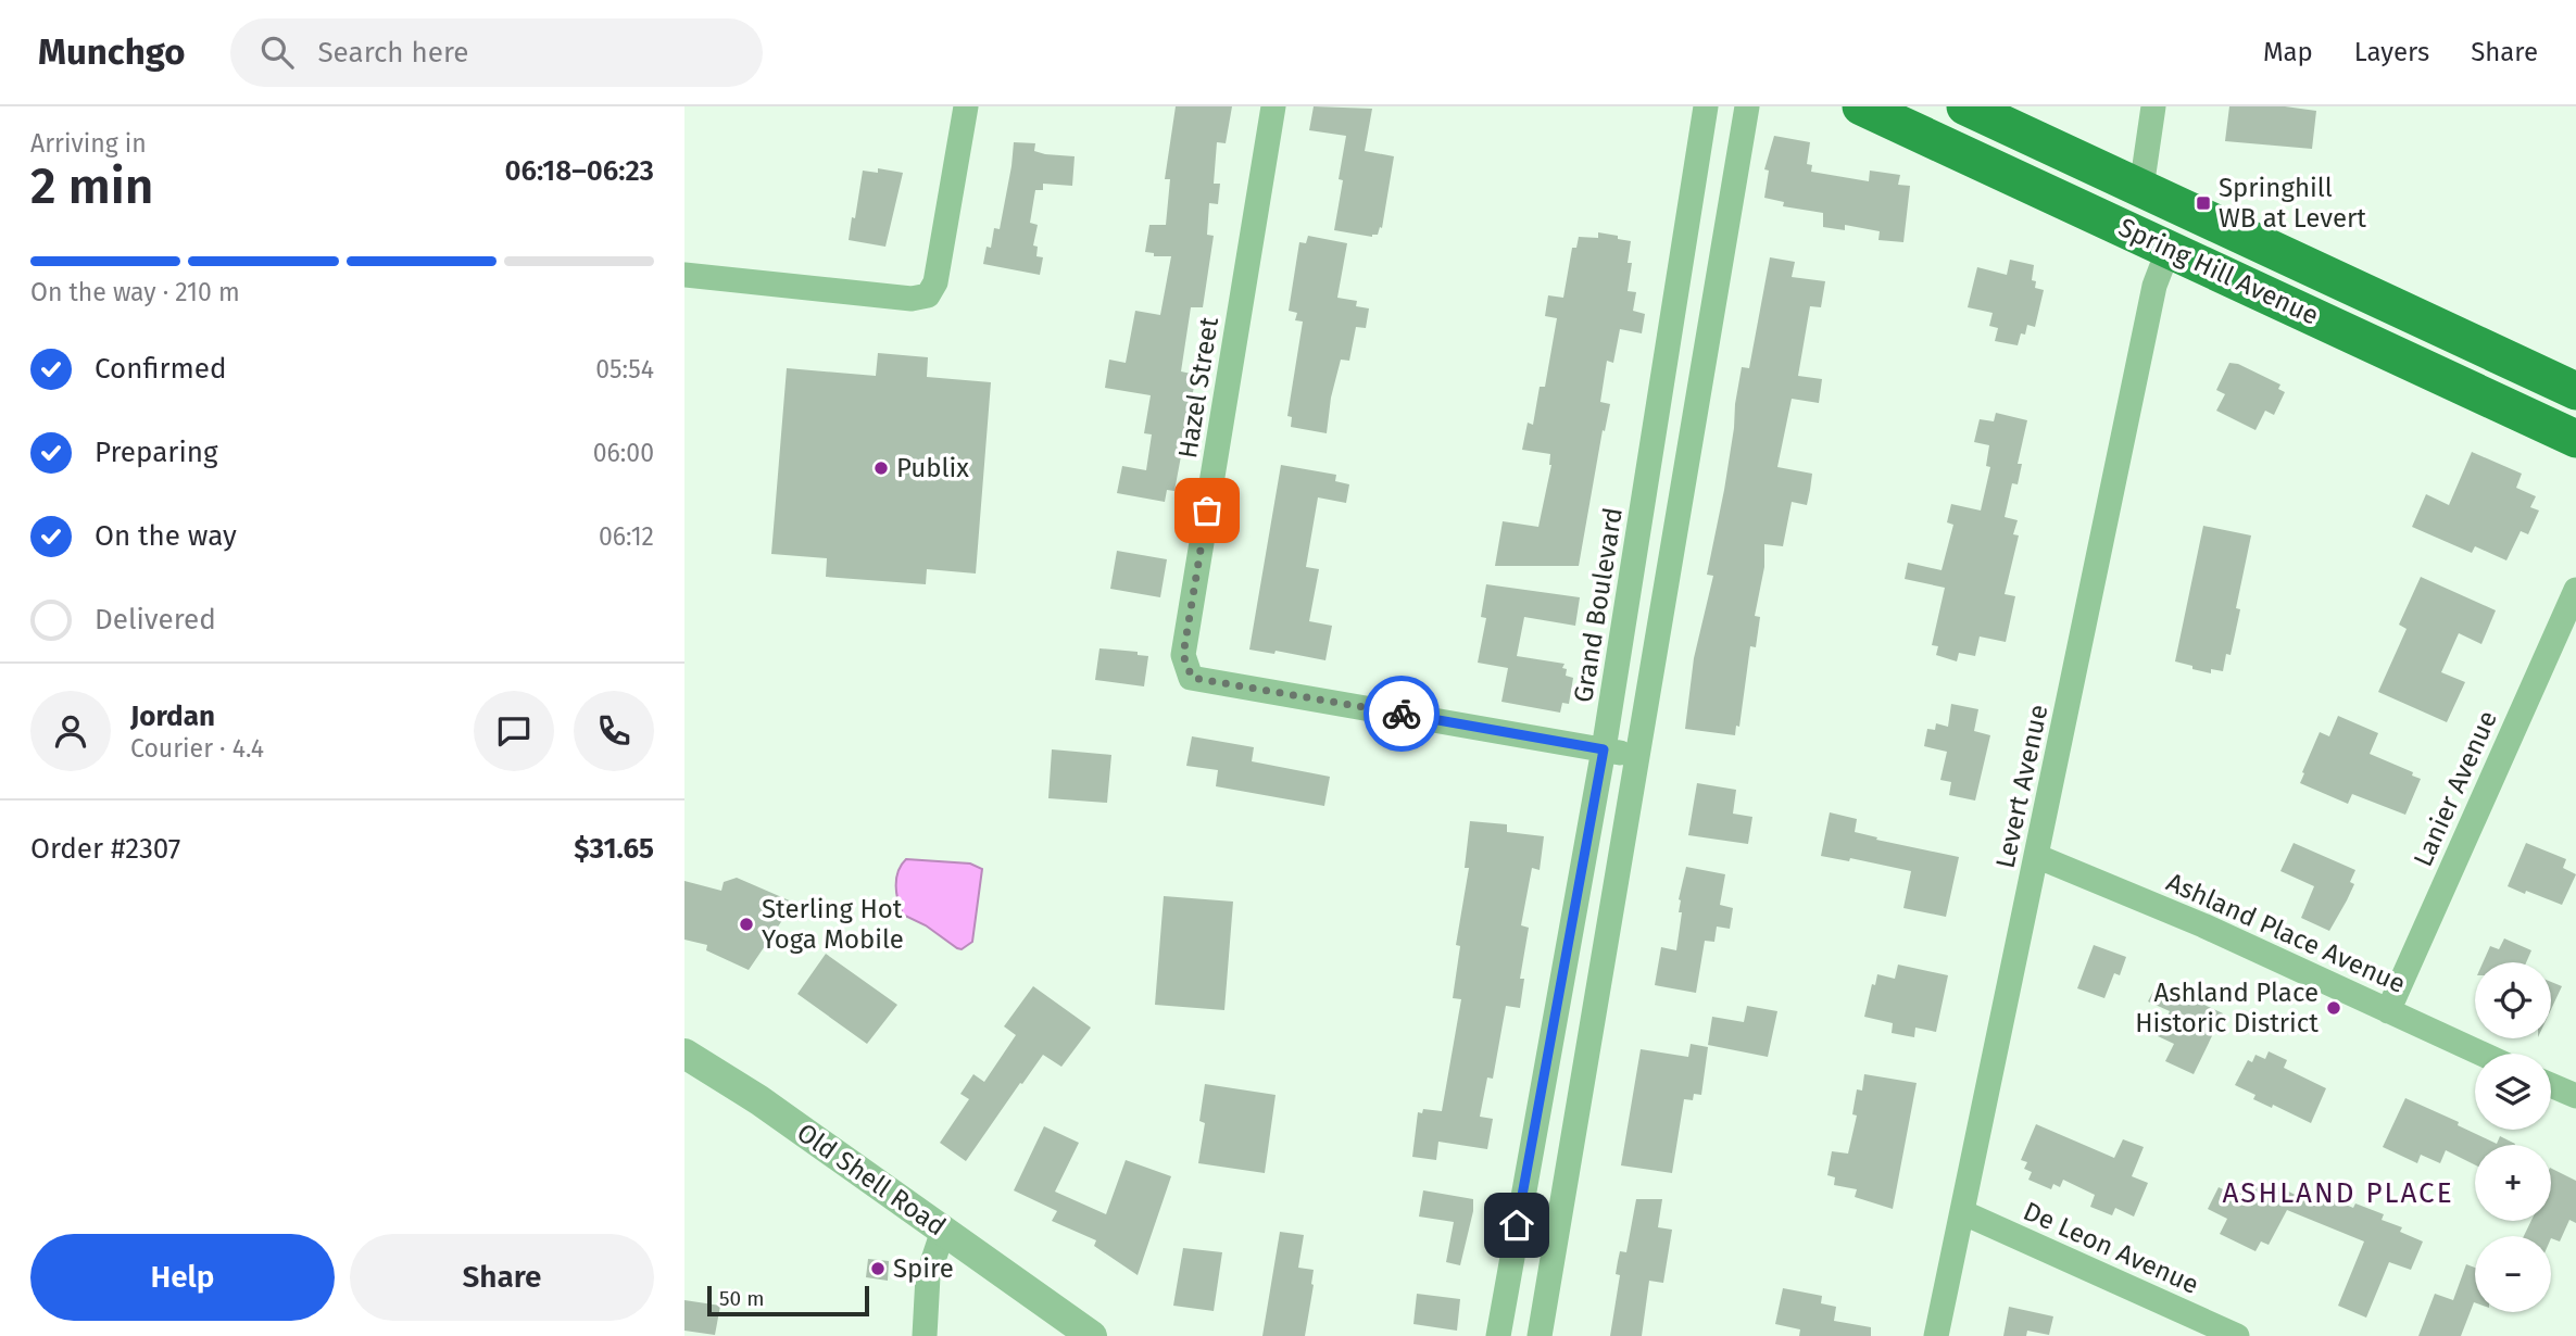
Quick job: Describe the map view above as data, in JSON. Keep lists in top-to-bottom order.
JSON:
{
  "streets": {
    "main road": ["Spring Hill Avenue"],
    "street": [
      "Hazel Street",
      "Grand Boulevard",
      "Levert Avenue",
      "Lanier Avenue",
      "Ashland Place Avenue",
      "Old Shell Road",
      "De Leon Avenue"
    ]
  },
  "crossings": [
    ["Spring Hill Avenue", "Levert Avenue"],
    ["Hazel Street", "Grand Boulevard"],
    ["Levert Avenue", "Ashland Place Avenue"],
    ["Levert Avenue", "De Leon Avenue"],
    ["Lanier Avenue", "Ashland Place Avenue"]
  ],
  "districts": ["ASHLAND PLACE"],
  "places": {
    "transit": ["Springhill WB at Levert"],
    "other": [
      "Publix",
      "Sterling Hot Yoga Mobile",
      "Ashland Place Historic District",
      "Spire"
    ]
  },
  "scale_bar": "50 m",
  "page": {
    "header": "Munchgo",
    "search": "Search here",
    "nav": ["Map", "Layers", "Share"],
    "heading": ["2 min", "Arriving in", "06:18–06:23"],
    "panel": [
      "Jordan",
      "Courier · 4.4",
      "Order #2307",
      "$31.65"
    ],
    "bar": "On the way · 210 m",
    "list": [
      ["Confirmed", "05:54"],
      ["Preparing", "06:00"],
      ["On the way", "06:12"],
      "Delivered"
    ],
    "map_buttons": ["+", "−"],
    "buttons": ["Help", "Share"],
    "scale": "50 m"
  }
}
